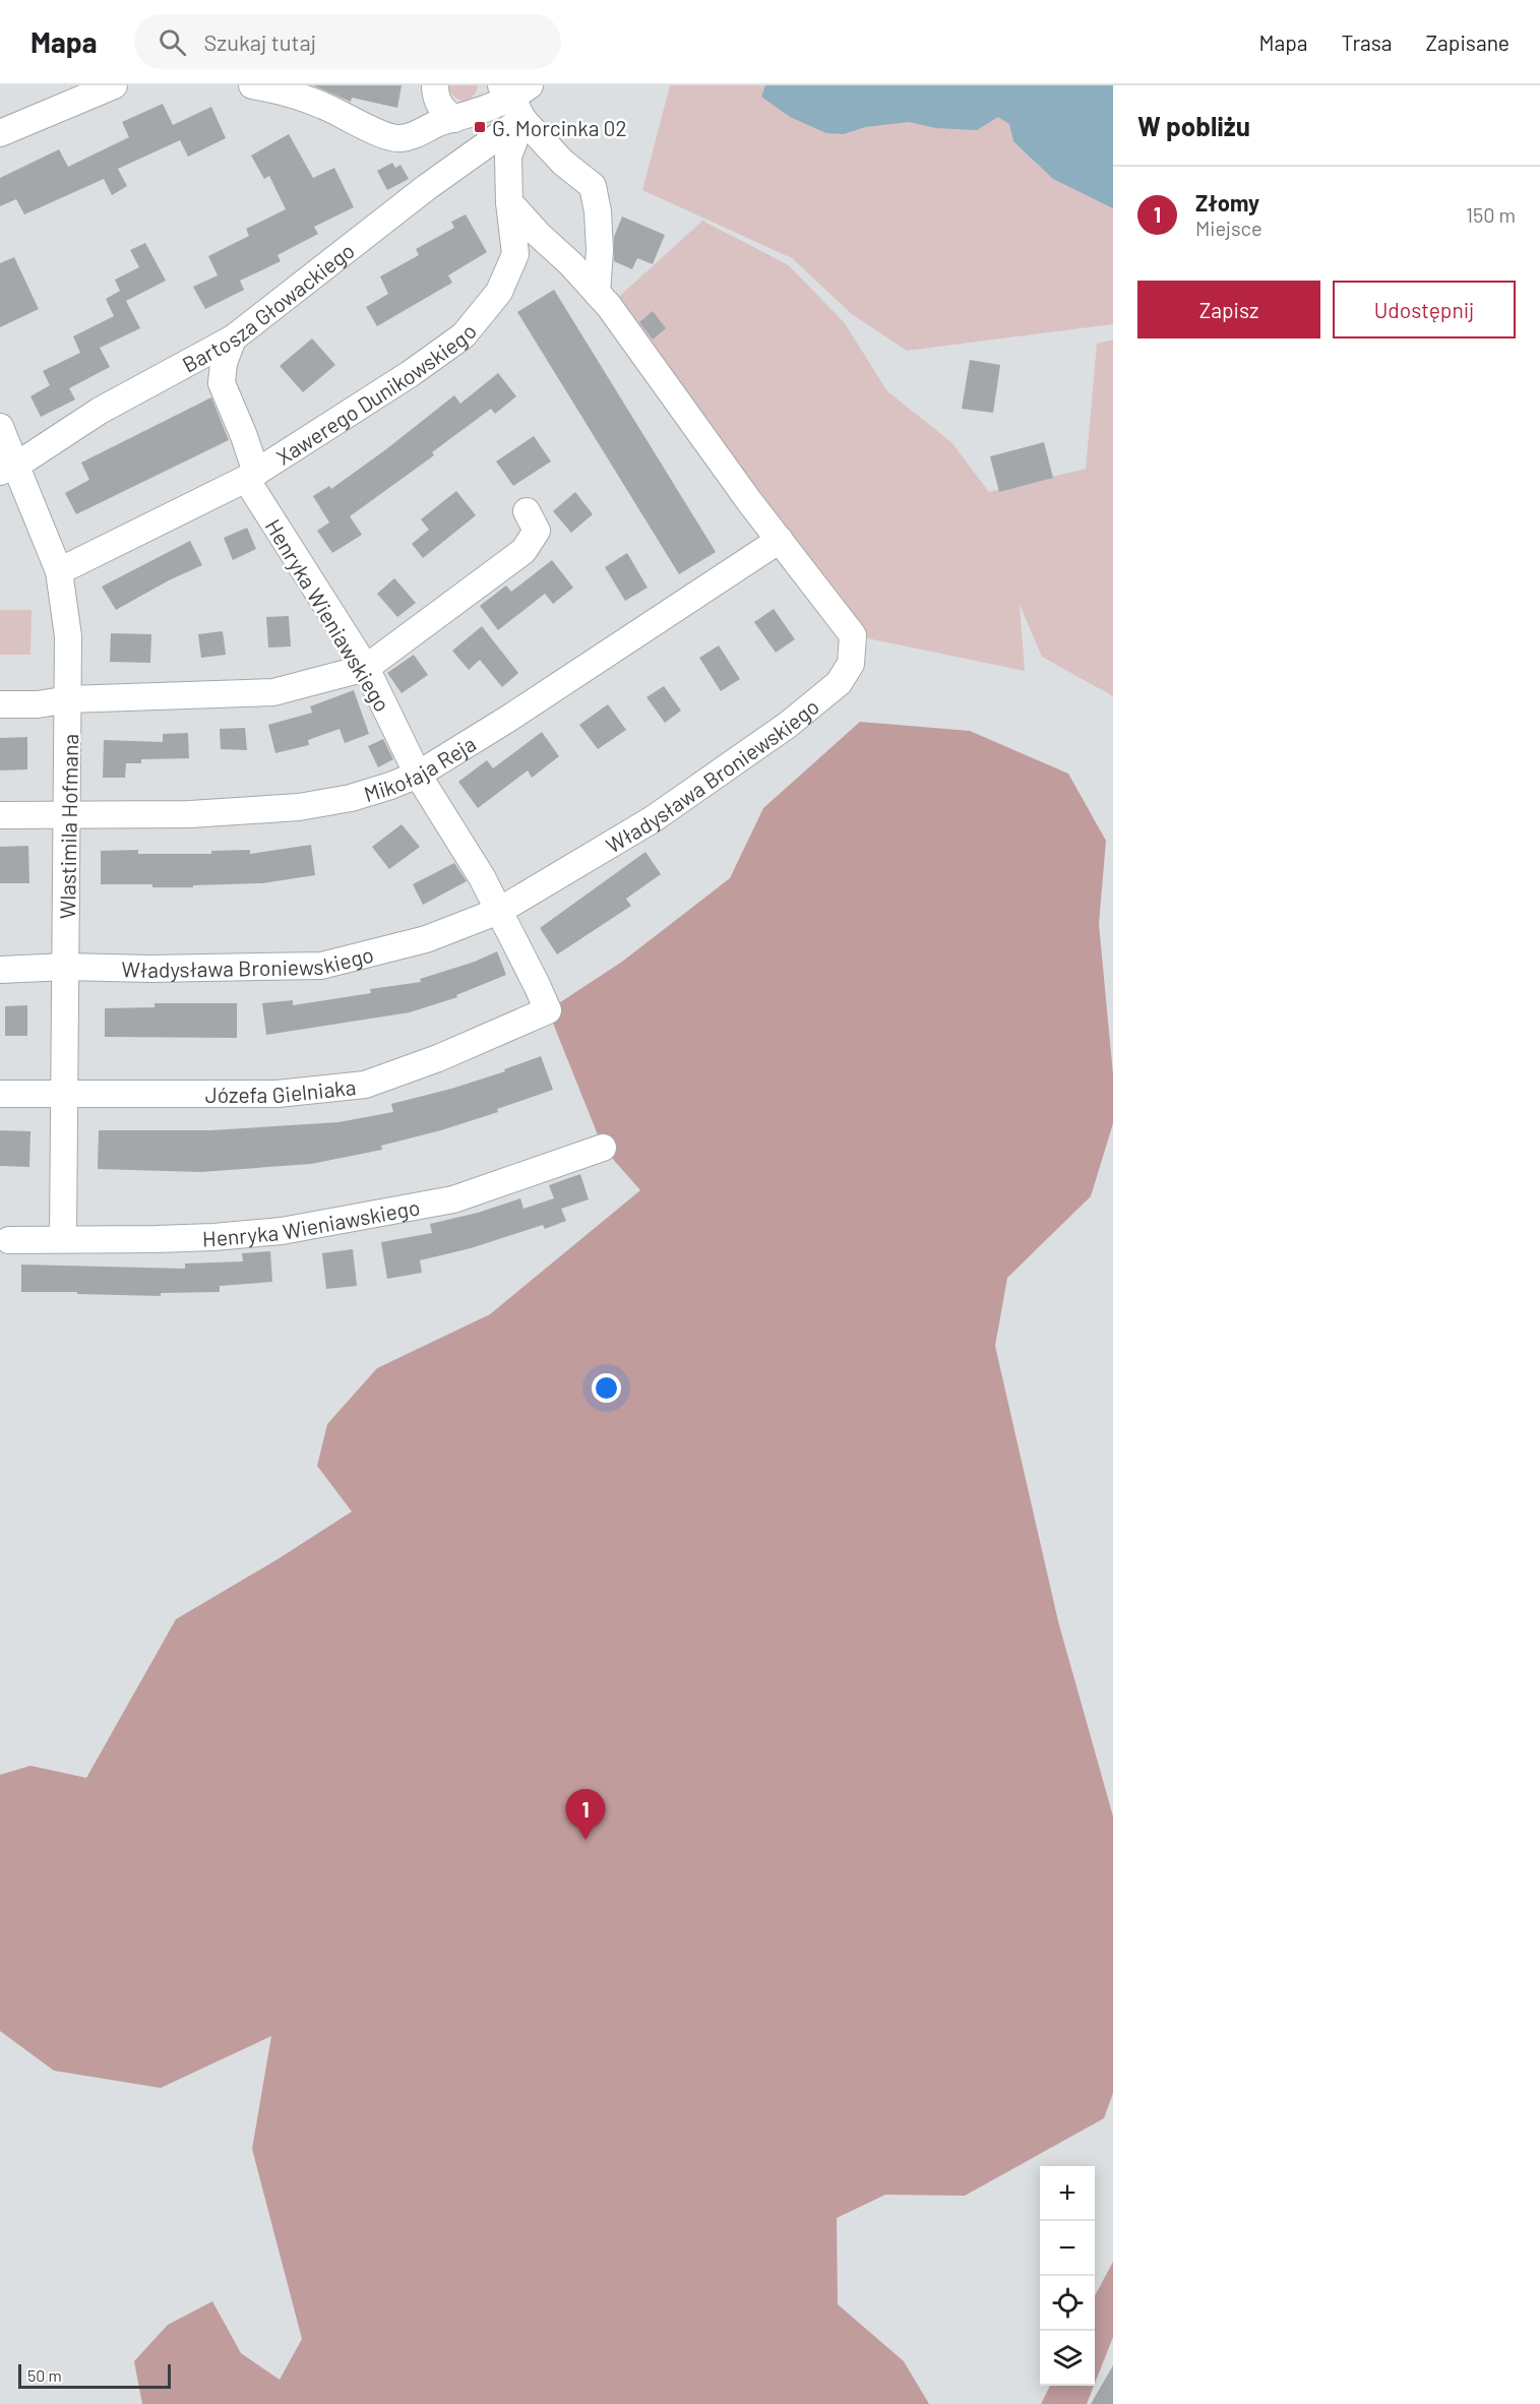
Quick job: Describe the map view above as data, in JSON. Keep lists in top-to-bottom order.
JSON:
{
  "streets": {
    "street": [
      "Bartosza Głowackiego",
      "Xawerego Dunikowskiego",
      "Henryka Wieniawskiego",
      "Mikołaja Reja",
      "Władysława Broniewskiego",
      "Wlastimila Hofmana",
      "Józefa Gielniaka"
    ]
  },
  "crossings": [
    ["Bartosza Głowackiego", "Xawerego Dunikowskiego"],
    ["Bartosza Głowackiego", "Henryka Wieniawskiego"],
    ["Bartosza Głowackiego", "Wlastimila Hofmana"],
    ["Xawerego Dunikowskiego", "Henryka Wieniawskiego"],
    ["Xawerego Dunikowskiego", "Władysława Broniewskiego"],
    ["Xawerego Dunikowskiego", "Wlastimila Hofmana"],
    ["Henryka Wieniawskiego", "Mikołaja Reja"],
    ["Henryka Wieniawskiego", "Władysława Broniewskiego"],
    ["Henryka Wieniawskiego", "Wlastimila Hofmana"],
    ["Henryka Wieniawskiego", "Józefa Gielniaka"],
    ["Mikołaja Reja", "Władysława Broniewskiego"],
    ["Mikołaja Reja", "Wlastimila Hofmana"],
    ["Władysława Broniewskiego", "Wlastimila Hofmana"],
    ["Wlastimila Hofmana", "Józefa Gielniaka"]
  ],
  "places": {
    "transit": ["G. Morcinka 02"]
  },
  "scale_bar": "50 m",
  "page": {
    "header": "Mapa",
    "search": "Szukaj tutaj",
    "nav": ["Mapa", "Trasa", "Zapisane"],
    "heading": "W pobliżu",
    "list": [
      {
        "mark": "1",
        "name": "Złomy",
        "note": "Miejsce",
        "value": "150 m"
      }
    ],
    "buttons": ["Zapisz", "Udostępnij"],
    "pins": "1",
    "map_buttons": ["+", "−"],
    "scale": "50 m"
  }
}
